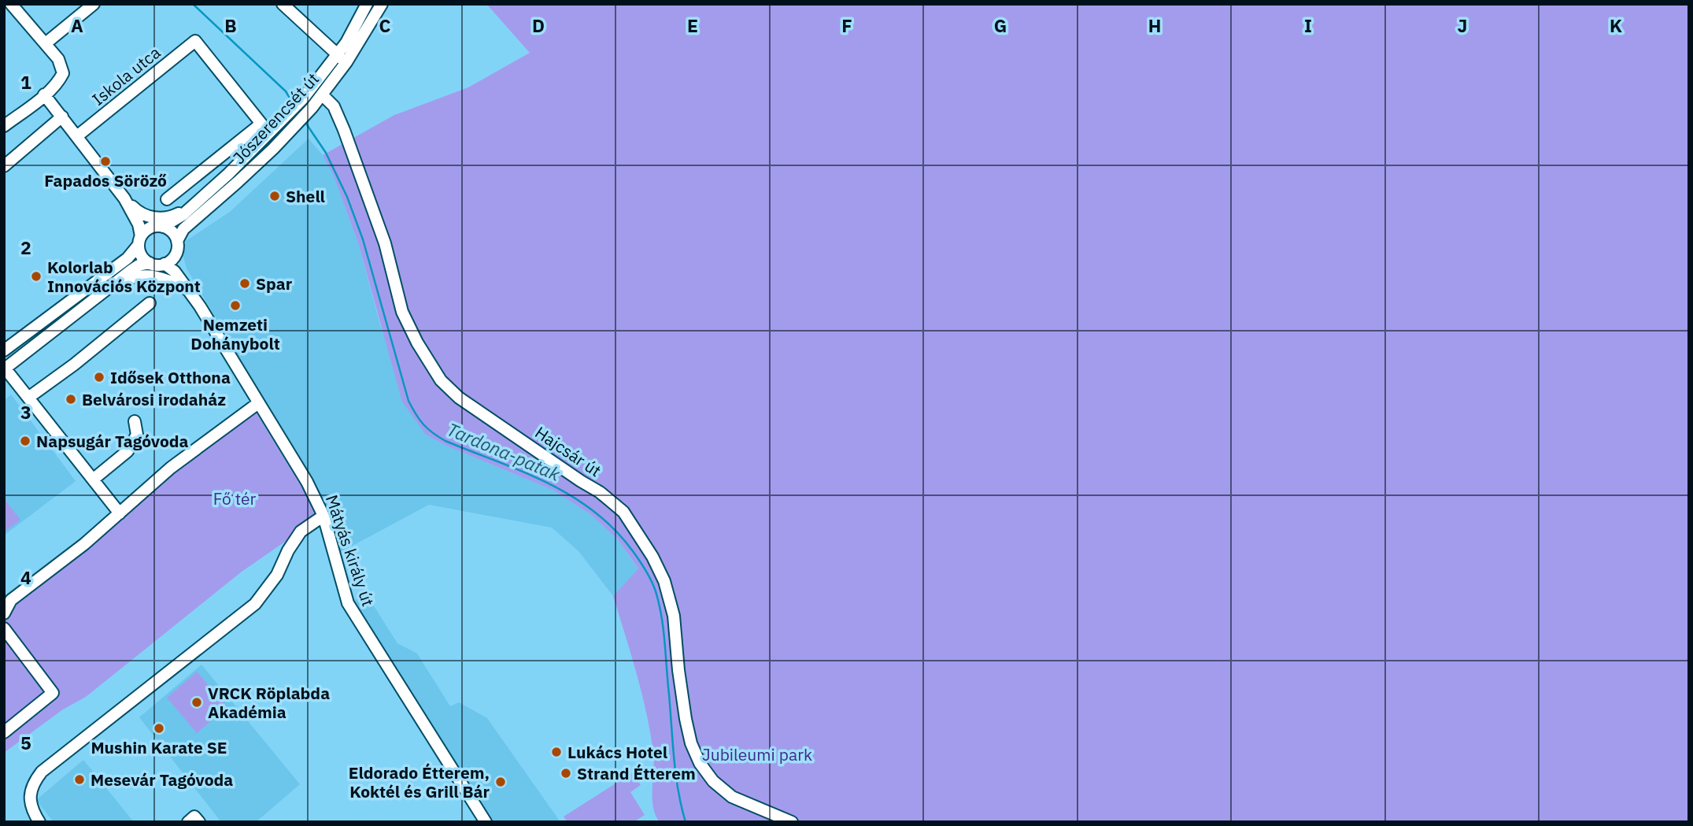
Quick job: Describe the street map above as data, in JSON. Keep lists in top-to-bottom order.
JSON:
{
  "streets": {
    "street": [
      "Iskola utca",
      "Jószerencsét út",
      "Hajcsár út",
      "Mátyás király út"
    ]
  },
  "crossings": [
    ["Jószerencsét út", "Hajcsár út"],
    ["Jószerencsét út", "Mátyás király út"]
  ],
  "water": ["Tardona-patak"],
  "parks": ["Fő tér", "Jubileumi park"],
  "places": [
    "Fapados Söröző",
    "Shell",
    "Kolorlab Innovációs Központ",
    "Spar",
    "Nemzeti Dohánybolt",
    "Idősek Otthona",
    "Belvárosi irodaház",
    "Napsugár Tagóvoda",
    "VRCK Röplabda Akadémia",
    "Mushin Karate SE",
    "Lukács Hotel",
    "Strand Étterem",
    "Mesevár Tagóvoda",
    "Eldorado Étterem, Koktél és Grill Bár"
  ],
  "grid": {
    "columns": [
      "A",
      "B",
      "C",
      "D",
      "E",
      "F",
      "G",
      "H",
      "I",
      "J",
      "K"
    ],
    "rows": [
      "1",
      "2",
      "3",
      "4",
      "5"
    ]
  }
}
